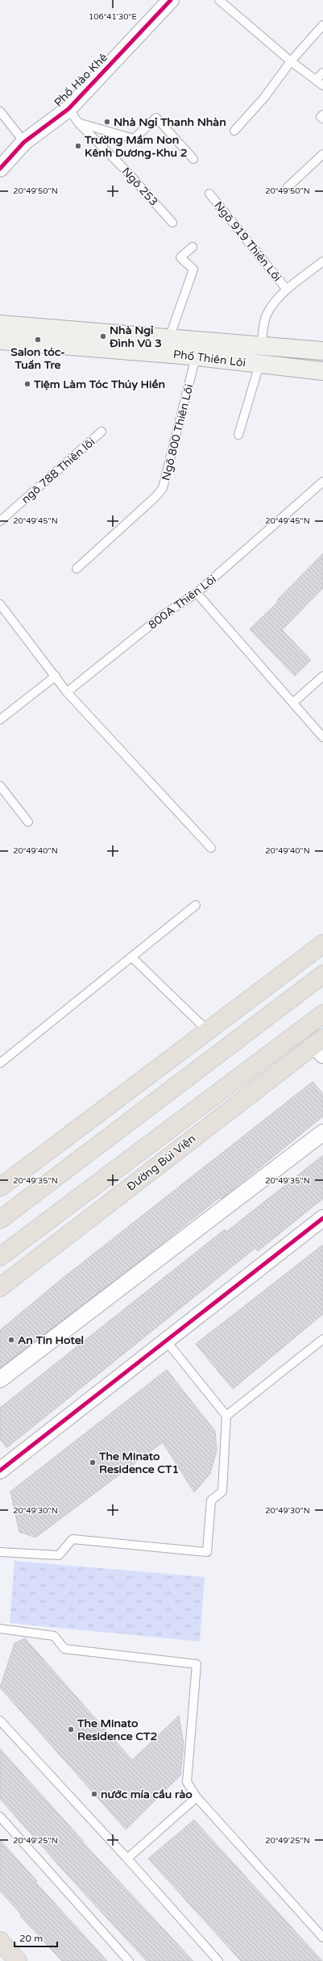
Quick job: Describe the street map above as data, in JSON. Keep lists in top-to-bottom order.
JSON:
{
  "streets": {
    "main road": ["Phố Thiên Lôi", "Đường Bùi Viện"],
    "street": ["Phố Hào Khê"],
    "lane": [
      "Ngõ 253",
      "Ngõ 919 Thiên Lôi",
      "Ngõ 800 Thiên Lôi",
      "ngõ 788 Thiên lôi",
      "800A Thiên Lôi"
    ]
  },
  "crossings": [
    ["Phố Hào Khê", "Ngõ 253"],
    ["Ngõ 919 Thiên Lôi", "Phố Thiên Lôi"],
    ["Phố Thiên Lôi", "Ngõ 800 Thiên Lôi"]
  ],
  "places": [
    "Nhà Ngỉ Thanh Nhàn",
    "Trường Mầm Non Kênh Dương-Khu 2",
    "Nhà Ngỉ Đình Vũ 3",
    "Salon tóc- Tuấn Tre",
    "Tiệm Làm Tóc Thúy Hiền",
    "An Tin Hotel",
    "The Minato Residence CT1",
    "The Minato Residence CT2",
    "nước mía cầu rào"
  ],
  "scale_bar": "20 m",
  "coordinates": [
    "106°41'30\"E",
    "20°49'50\"N",
    "20°49'45\"N",
    "20°49'40\"N",
    "20°49'35\"N",
    "20°49'30\"N",
    "20°49'25\"N"
  ]
}
